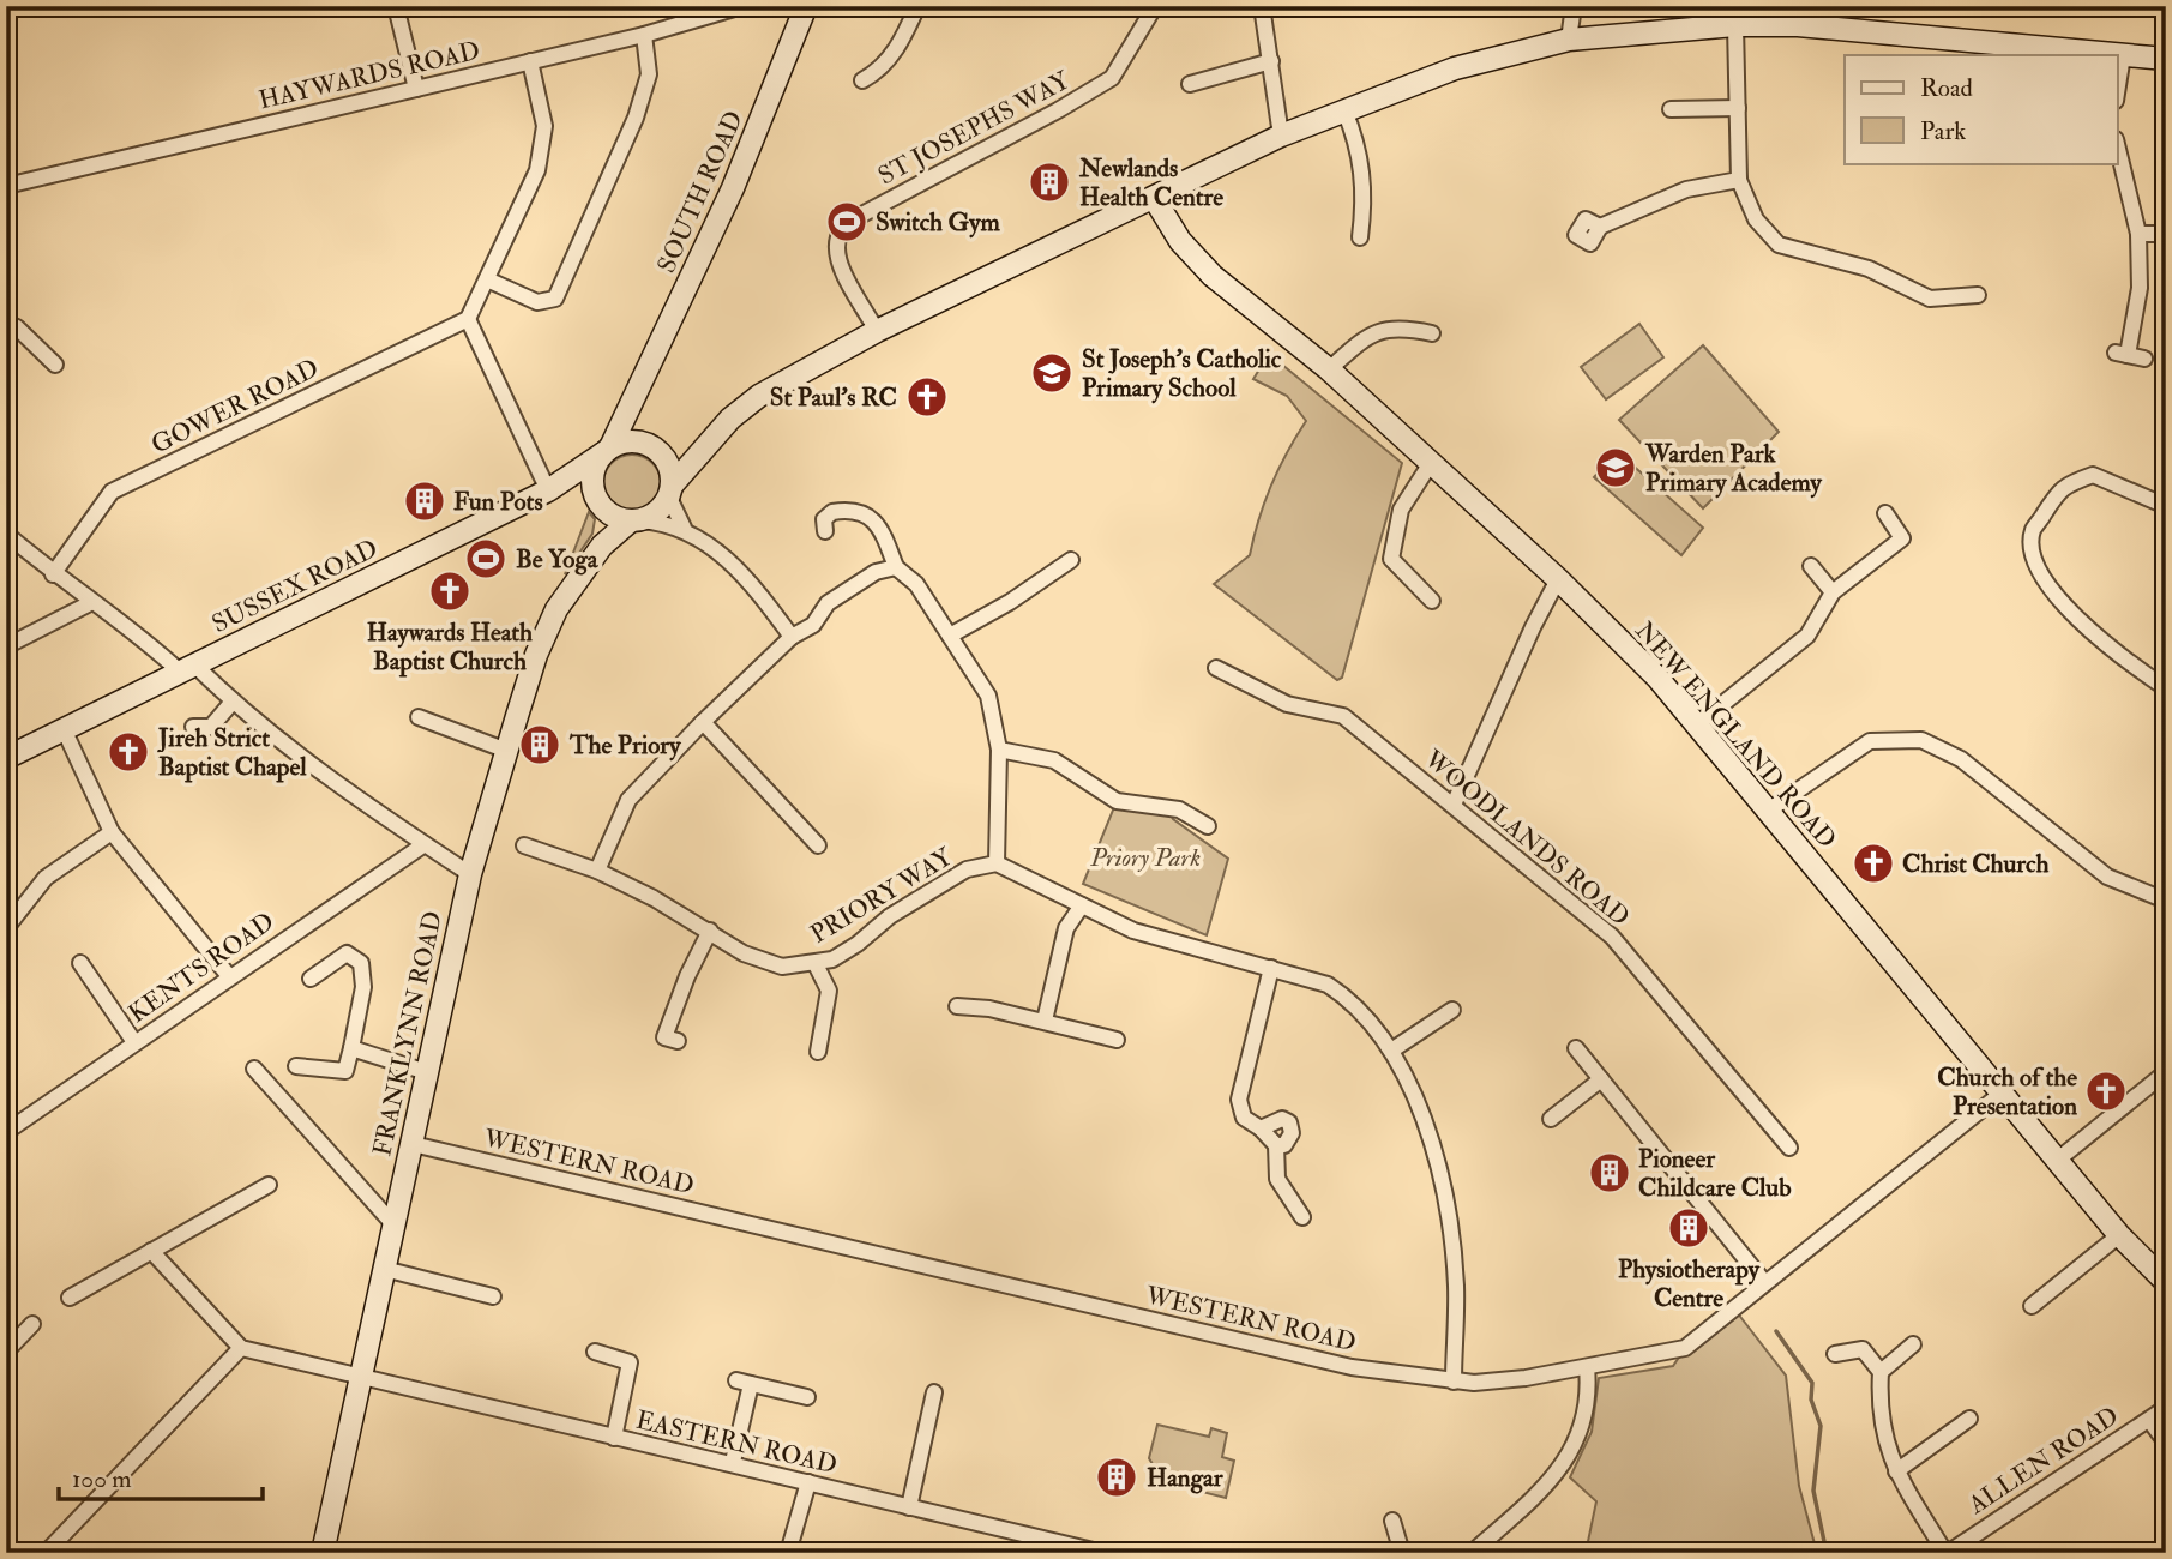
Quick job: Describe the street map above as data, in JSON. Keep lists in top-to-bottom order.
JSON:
{
  "streets": {
    "main road": [
      "SOUTH ROAD",
      "SUSSEX ROAD",
      "NEW ENGLAND ROAD",
      "FRANKLYNN ROAD"
    ],
    "street": [
      "HAYWARDS ROAD",
      "ST JOSEPHS WAY",
      "GOWER ROAD",
      "WOODLANDS ROAD",
      "PRIORY WAY",
      "KENTS ROAD",
      "WESTERN ROAD",
      "EASTERN ROAD",
      "ALLEN ROAD"
    ]
  },
  "crossings": [
    ["SOUTH ROAD", "SUSSEX ROAD"],
    ["SOUTH ROAD", "FRANKLYNN ROAD"],
    ["SUSSEX ROAD", "FRANKLYNN ROAD"],
    ["NEW ENGLAND ROAD", "WESTERN ROAD"],
    ["FRANKLYNN ROAD", "WESTERN ROAD"],
    ["FRANKLYNN ROAD", "EASTERN ROAD"]
  ],
  "parks": ["Priory Park"],
  "places": {
    "building": [
      "Newlands Health Centre",
      "Fun Pots",
      "The Priory",
      "Pioneer Childcare Club",
      "Physiotherapy Centre",
      "Hangar"
    ],
    "sports": ["Switch Gym", "Be Yoga"],
    "school or university": ["St Joseph's Catholic Primary School", "Warden Park Primary Academy"],
    "church": [
      "St Paul's RC",
      "Haywards Heath Baptist Church",
      "Jireh Strict Baptist Chapel",
      "Christ Church",
      "Church of the Presentation"
    ]
  },
  "legend": ["Road", "Park"],
  "scale_bar": "100 m"
}
